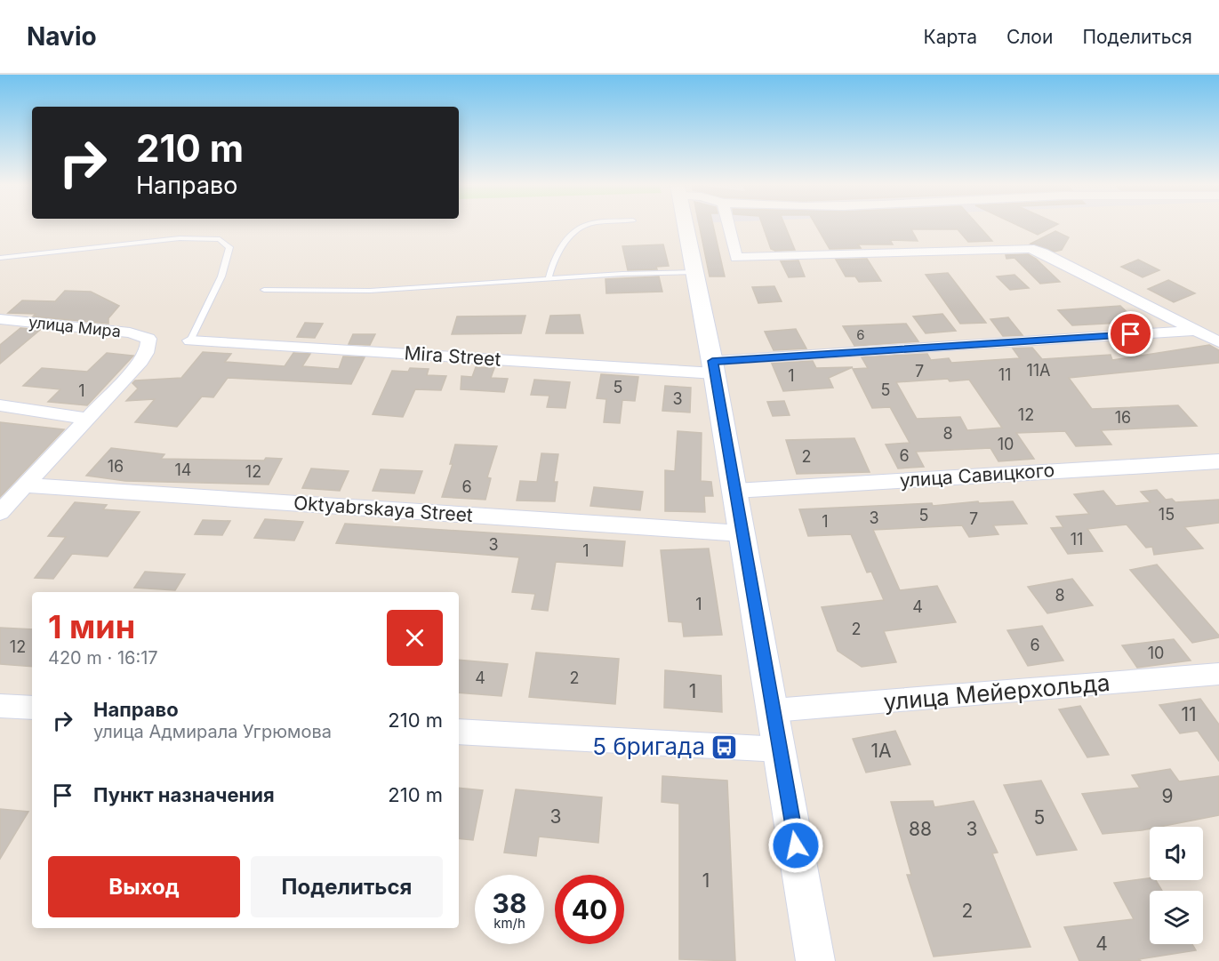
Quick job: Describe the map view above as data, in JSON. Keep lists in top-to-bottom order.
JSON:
{
  "streets": {
    "street": [
      "улица Мира",
      "Mira Street",
      "улица Савицкого",
      "Oktyabrskaya Street",
      "улица Мейерхольда"
    ]
  },
  "places": {
    "bus stop": ["5 бригада"]
  },
  "house_numbers": [
    "6",
    "11А",
    "7",
    "11",
    "1",
    "5",
    "5",
    "1",
    "3",
    "12",
    "16",
    "8",
    "10",
    "6",
    "2",
    "16",
    "14",
    "12",
    "6",
    "15",
    "5",
    "3",
    "7",
    "1",
    "11",
    "3",
    "1",
    "8",
    "1",
    "4",
    "2",
    "6",
    "12",
    "10",
    "4",
    "2",
    "1",
    "11",
    "1А",
    "9",
    "3",
    "5",
    "88",
    "3",
    "1",
    "2",
    "4"
  ],
  "page": {
    "header": "Navio",
    "nav": ["Карта", "Слои", "Поделиться"],
    "turn": ["210 m", "Направо"],
    "heading": ["1 мин", "420 m · 16:17"],
    "list": [
      {
        "name": "Направо",
        "note": "улица Адмирала Угрюмова",
        "value": "210 m"
      },
      {
        "name": "Пункт назначения",
        "value": "210 m"
      }
    ],
    "buttons": ["Выход", "Поделиться"],
    "speed": "38 km/h",
    "limit": "40"
  }
}
